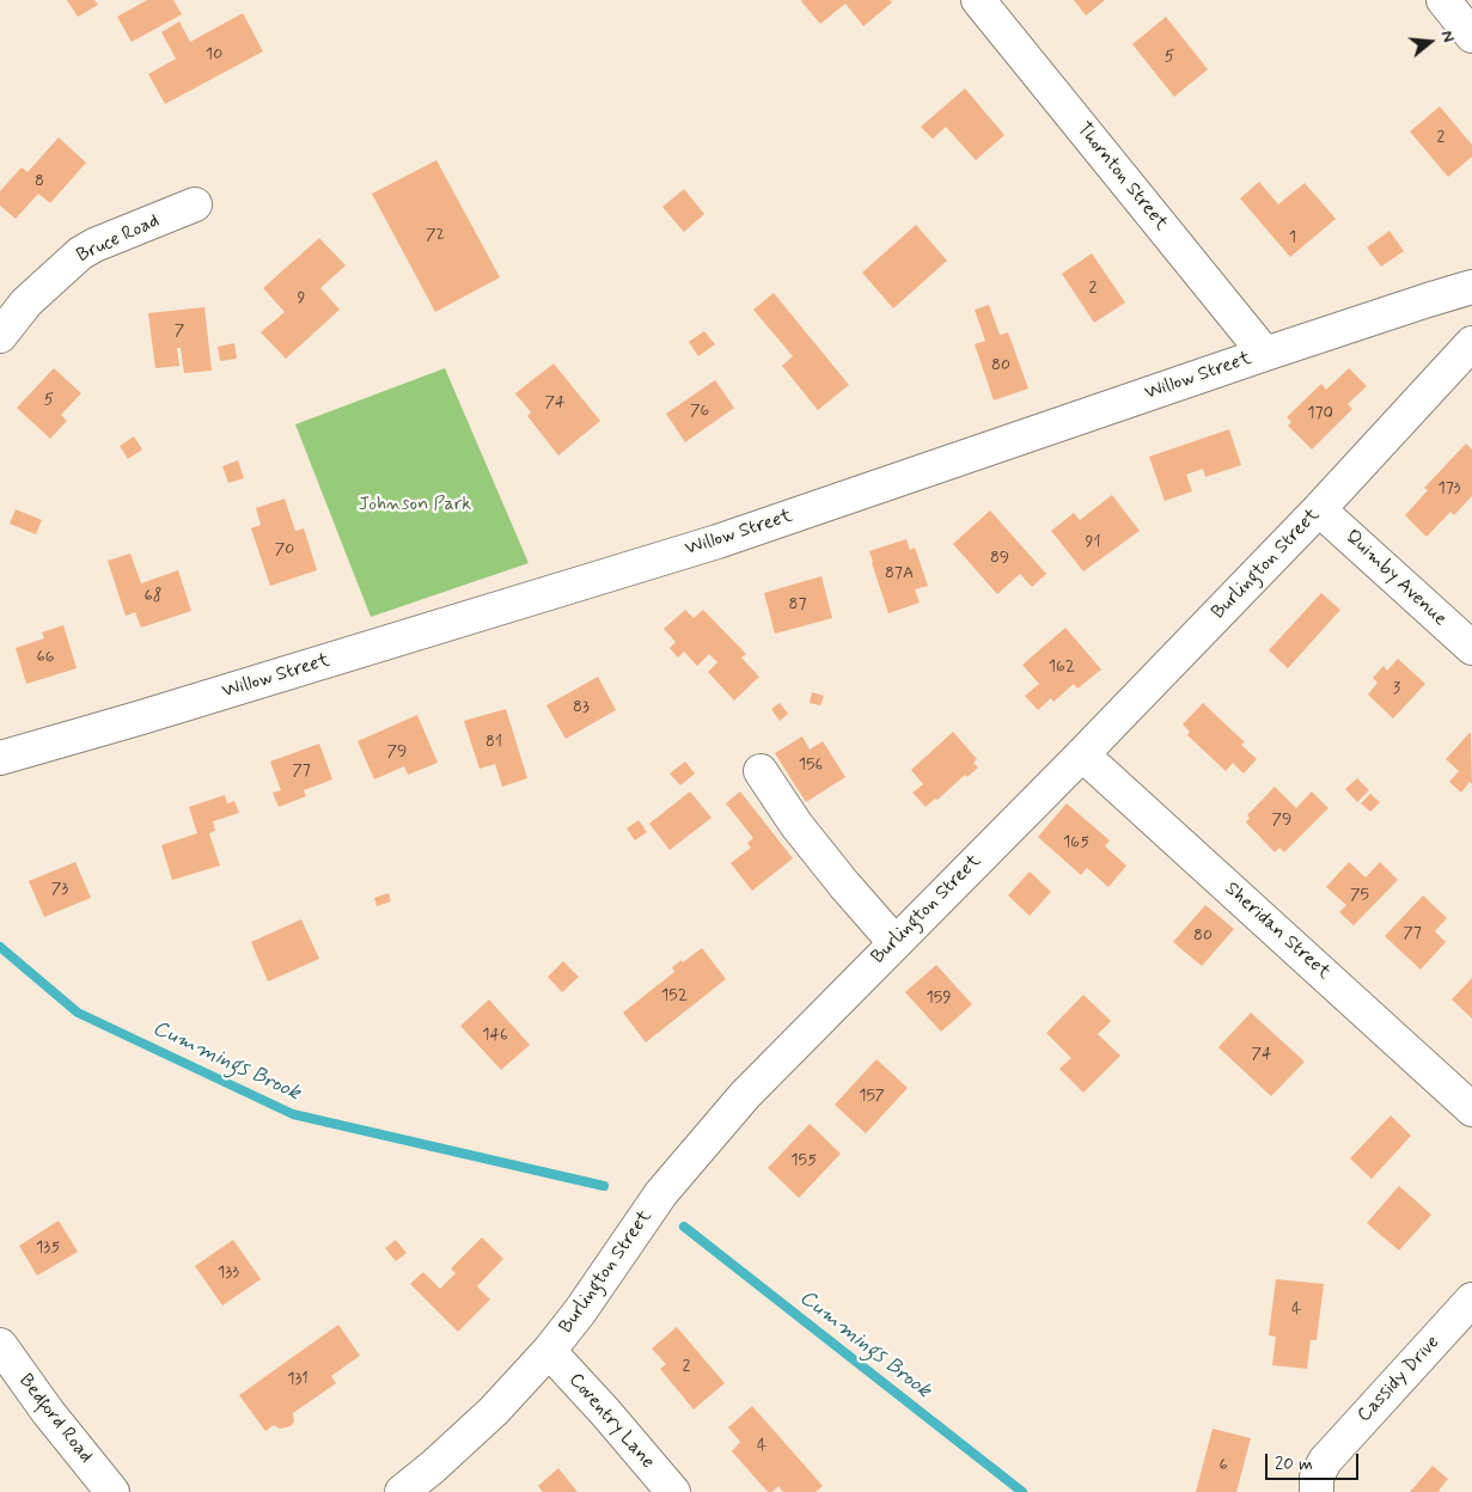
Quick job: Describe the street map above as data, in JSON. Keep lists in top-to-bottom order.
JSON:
{
  "streets": {
    "street": [
      "Thornton Street",
      "Bruce Road",
      "Willow Street",
      "Burlington Street",
      "Quimby Avenue",
      "Sheridan Street",
      "Cassidy Drive",
      "Bedford Road",
      "Coventry Lane"
    ]
  },
  "crossings": [
    ["Thornton Street", "Willow Street"],
    ["Burlington Street", "Quimby Avenue"],
    ["Burlington Street", "Sheridan Street"],
    ["Burlington Street", "Coventry Lane"]
  ],
  "water": ["Cummings Brook"],
  "parks": ["Johnson Park"],
  "house_numbers": [
    "10",
    "5",
    "2",
    "8",
    "72",
    "1",
    "2",
    "9",
    "7",
    "80",
    "5",
    "74",
    "76",
    "170",
    "173",
    "91",
    "70",
    "89",
    "87A",
    "68",
    "87",
    "66",
    "162",
    "3",
    "83",
    "81",
    "79",
    "156",
    "77",
    "79",
    "165",
    "73",
    "75",
    "77",
    "80",
    "152",
    "159",
    "146",
    "74",
    "157",
    "155",
    "135",
    "133",
    "4",
    "2",
    "131",
    "4",
    "6"
  ],
  "scale_bar": "20 m",
  "north": "right"
}
